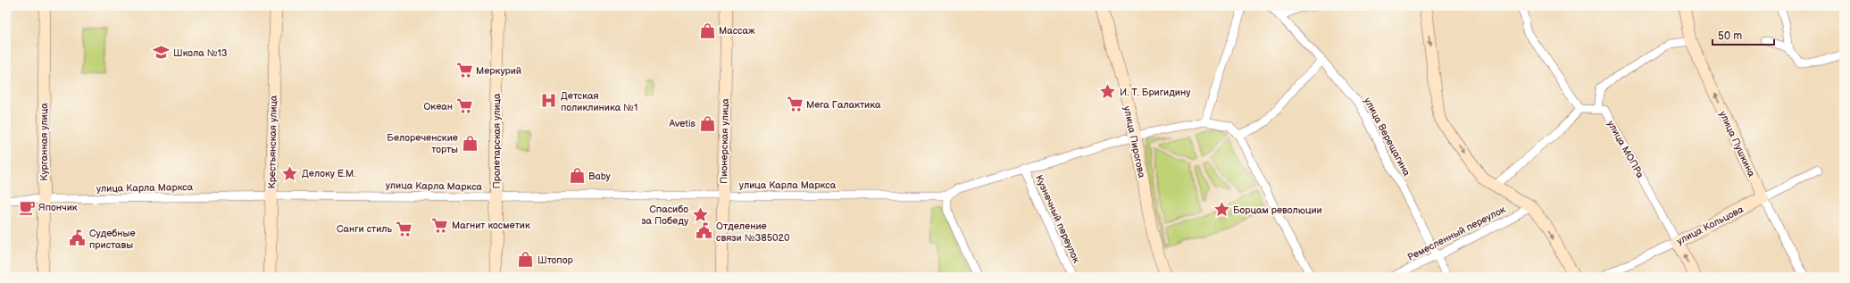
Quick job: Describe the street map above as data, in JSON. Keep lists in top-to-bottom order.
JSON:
{
  "streets": {
    "main road": [
      "Пролетарская улица",
      "Пионерская улица",
      "Курганная улица",
      "Крестьянская улица",
      "улица Пирогова",
      "улица Пушкина",
      "улица МОПРа",
      "улица Кольцова"
    ],
    "street": [
      "улица Верещагина",
      "улица Карла Маркса",
      "Кузнечный переулок",
      "Ремесленный переулок"
    ]
  },
  "crossings": [
    ["улица Верещагина", "Ремесленный переулок"],
    ["Пролетарская улица", "улица Карла Маркса"],
    ["Пионерская улица", "улица Карла Маркса"],
    ["Курганная улица", "улица Карла Маркса"],
    ["Крестьянская улица", "улица Карла Маркса"],
    ["улица Пирогова", "Кузнечный переулок"],
    ["улица Пушкина", "улица Кольцова"],
    ["улица МОПРа", "улица Кольцова"],
    ["улица Карла Маркса", "Кузнечный переулок"]
  ],
  "one_way": ["улица Пушкина"],
  "places": {
    "shop": [
      "Массаж",
      "Avetis",
      "Белореченские торты",
      "Baby",
      "Штопор"
    ],
    "school or university": ["Школа №13"],
    "supermarket": [
      "Меркурий",
      "Мега Галактика",
      "Океан",
      "Магнит косметик",
      "Санги стиль"
    ],
    "place": [
      "И. Т. Бригидину",
      "Делоку Е.М.",
      "Борцам революции",
      "Спасибо за Победу"
    ],
    "hospital": ["Детская поликлиника №1"],
    "cafe": ["Япончик"],
    "public building": ["Отделение связи №385020", "Судебные приставы"]
  },
  "scale_bar": "50 m"
}
